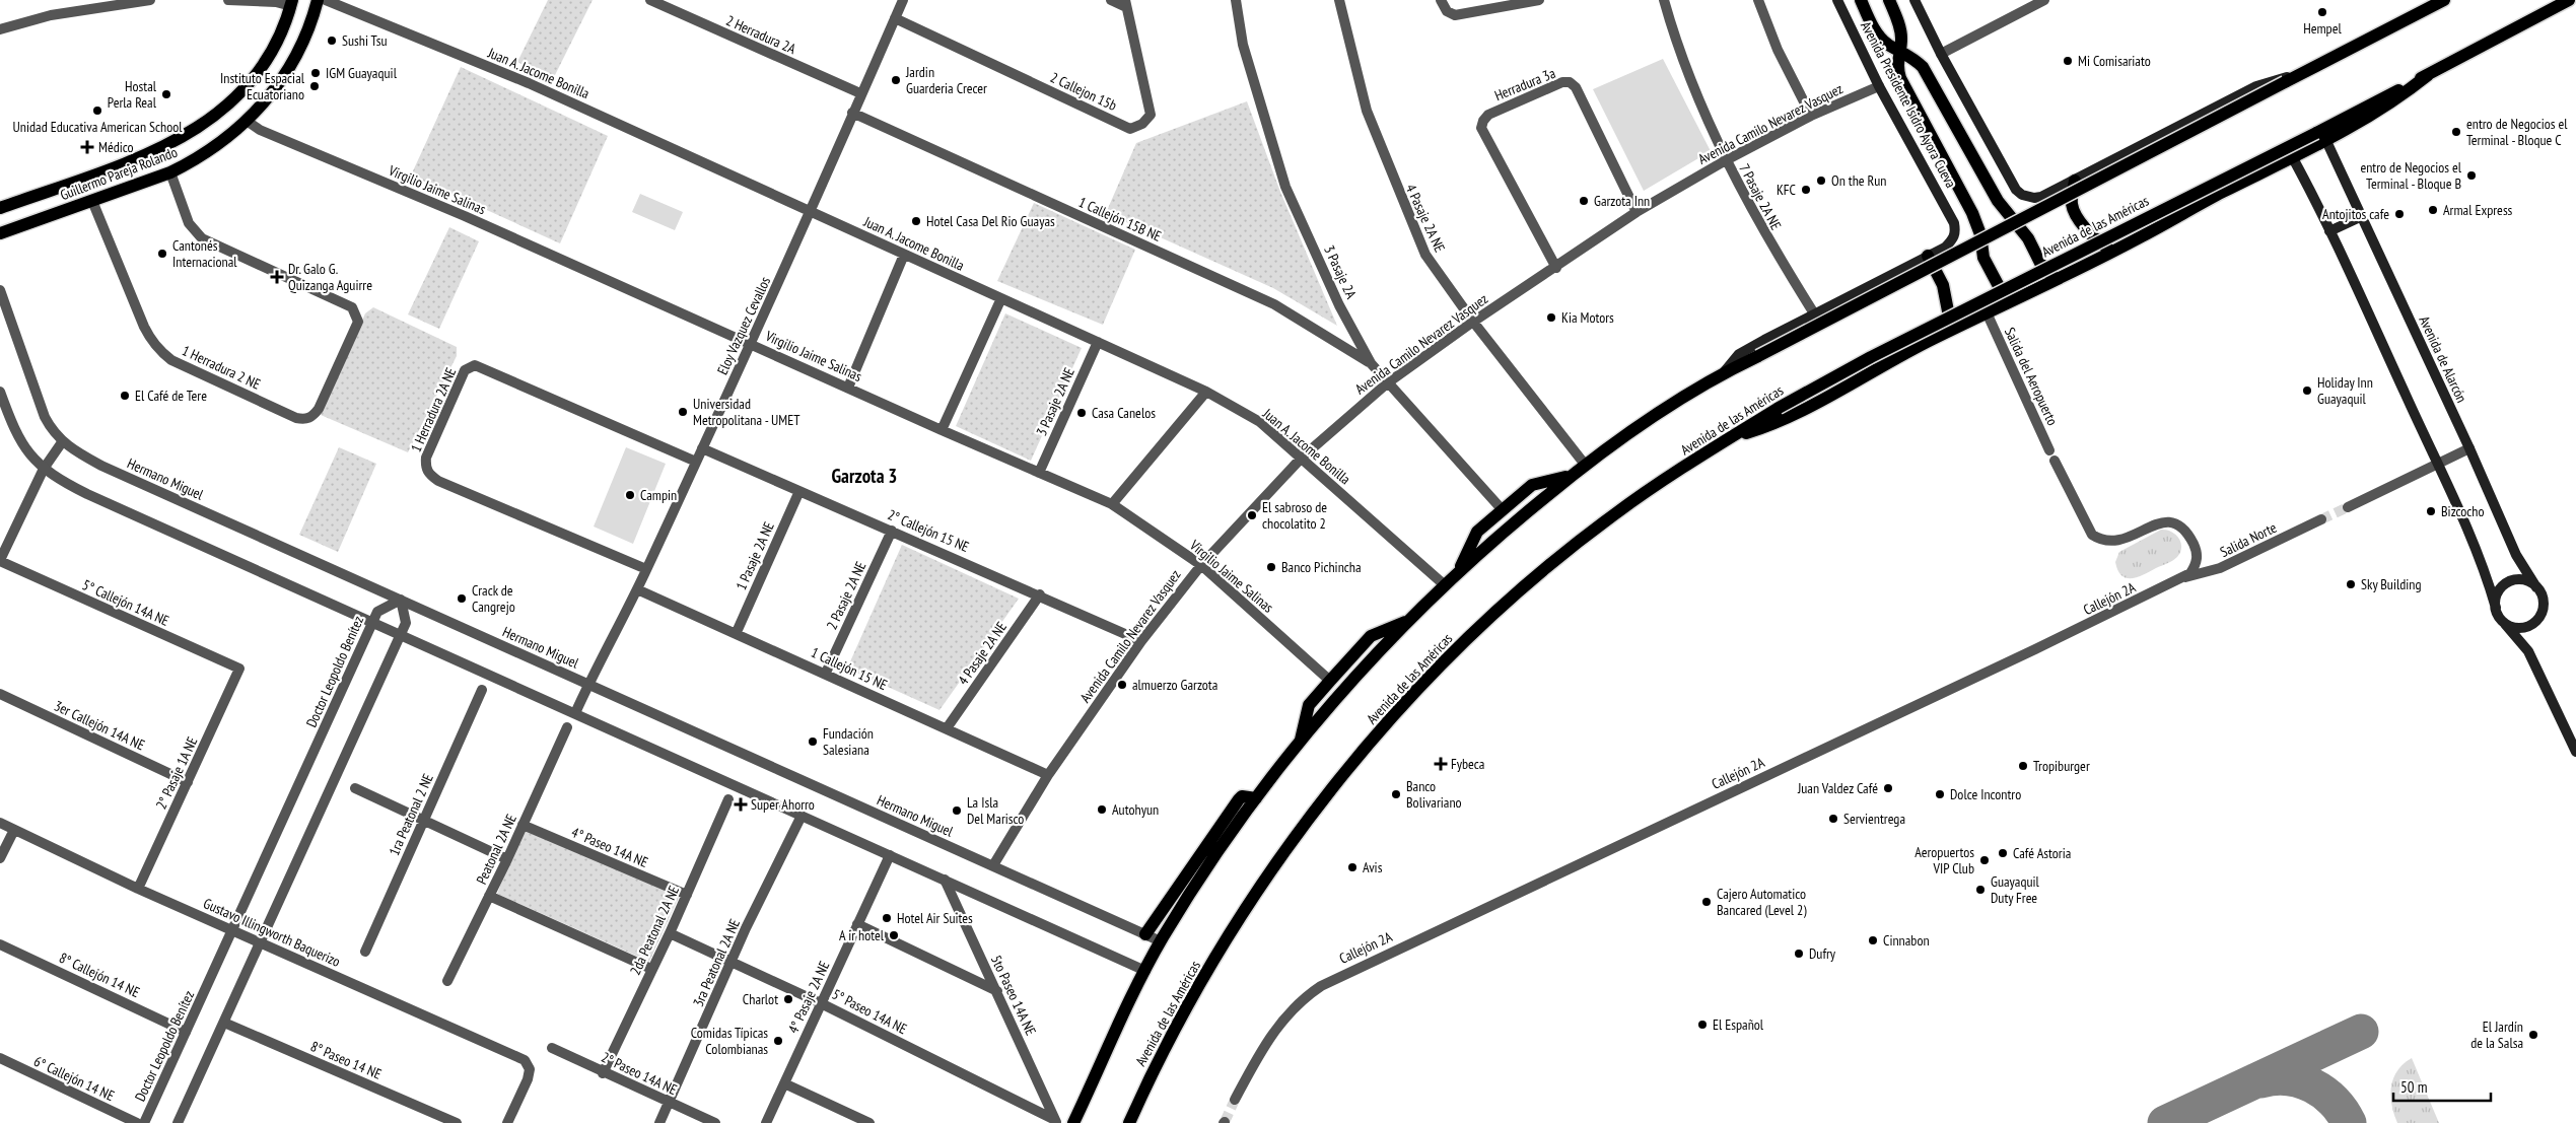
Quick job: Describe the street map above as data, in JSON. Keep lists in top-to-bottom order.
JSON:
{
  "streets": {
    "main road": [
      "Avenida Presidente Isidro Ayora Cueva",
      "Guillermo Pareja Rolando",
      "Avenida de las Américas",
      "Avenida de Alarcón"
    ],
    "street": [
      "2 Herradura 2A",
      "Juan A. Jacome Bonilla",
      "Herradura 3a",
      "2 Callejon 15b",
      "Avenida Camilo Nevarez Vasquez",
      "Virgilio Jaime Salinas",
      "7 Pasaje 2A NE",
      "4 Pasaje 2A NE",
      "1 Callejón 15B NE",
      "3 Pasaje 2A",
      "Eloy Vazquez Cevallos",
      "1 Herradura 2 NE",
      "Salida del Aeropuerto",
      "3 Pasaje 2A NE",
      "1 Herradura 2A NE",
      "Hermano Miguel",
      "2° Callejón 15 NE",
      "Salida Norte",
      "1 Pasaje 2A NE",
      "2 Pasaje 2A NE",
      "Callejón 2A",
      "5° Callejón 14A NE",
      "1 Callejón 15 NE",
      "Doctor Leopoldo Benítez",
      "3er Callejón 14A NE",
      "2° Pasaje 1A NE",
      "1ra Peatonal 2 NE",
      "4° Paseo 14A NE",
      "Peatonal 2A NE",
      "2da Peatonal 2A NE",
      "Gustavo Illingworth Baquerizo",
      "3ra Peatonal 2A NE",
      "8° Callejón 14 NE",
      "5to Paseo 14A NE",
      "4° Pasaje 2A NE",
      "5° Paseo 14A NE",
      "8° Paseo 14 NE",
      "2° Paseo 14A NE",
      "6° Callejón 14 NE"
    ]
  },
  "crossings": [
    ["2 Herradura 2A", "Eloy Vazquez Cevallos"],
    ["Juan A. Jacome Bonilla", "Avenida Camilo Nevarez Vasquez"],
    ["Juan A. Jacome Bonilla", "Eloy Vazquez Cevallos"],
    ["Juan A. Jacome Bonilla", "3 Pasaje 2A NE"],
    ["Herradura 3a", "Avenida Camilo Nevarez Vasquez"],
    ["2 Callejon 15b", "Eloy Vazquez Cevallos"],
    ["Avenida Presidente Isidro Ayora Cueva", "Avenida Camilo Nevarez Vasquez"],
    ["Avenida Camilo Nevarez Vasquez", "Virgilio Jaime Salinas"],
    ["Avenida Camilo Nevarez Vasquez", "7 Pasaje 2A NE"],
    ["Avenida Camilo Nevarez Vasquez", "4 Pasaje 2A NE"],
    ["Avenida Camilo Nevarez Vasquez", "3 Pasaje 2A"],
    ["Avenida Camilo Nevarez Vasquez", "Hermano Miguel"],
    ["Avenida Camilo Nevarez Vasquez", "2° Callejón 15 NE"],
    ["Avenida Camilo Nevarez Vasquez", "1 Callejón 15 NE"],
    ["Guillermo Pareja Rolando", "Virgilio Jaime Salinas"],
    ["Guillermo Pareja Rolando", "1 Herradura 2 NE"],
    ["Virgilio Jaime Salinas", "Eloy Vazquez Cevallos"],
    ["Virgilio Jaime Salinas", "3 Pasaje 2A NE"],
    ["4 Pasaje 2A NE", "2° Callejón 15 NE"],
    ["4 Pasaje 2A NE", "1 Callejón 15 NE"],
    ["1 Callejón 15B NE", "3 Pasaje 2A"],
    ["1 Callejón 15B NE", "Eloy Vazquez Cevallos"],
    ["Eloy Vazquez Cevallos", "1 Herradura 2A NE"],
    ["Eloy Vazquez Cevallos", "Hermano Miguel"],
    ["Eloy Vazquez Cevallos", "2° Callejón 15 NE"],
    ["Eloy Vazquez Cevallos", "1 Callejón 15 NE"],
    ["Salida del Aeropuerto", "Salida Norte"],
    ["Salida del Aeropuerto", "Callejón 2A"],
    ["Hermano Miguel", "Doctor Leopoldo Benítez"],
    ["2° Callejón 15 NE", "1 Pasaje 2A NE"],
    ["2° Callejón 15 NE", "2 Pasaje 2A NE"],
    ["Salida Norte", "Callejón 2A"],
    ["1 Pasaje 2A NE", "1 Callejón 15 NE"],
    ["2 Pasaje 2A NE", "1 Callejón 15 NE"],
    ["5° Callejón 14A NE", "2° Pasaje 1A NE"],
    ["Doctor Leopoldo Benítez", "Gustavo Illingworth Baquerizo"],
    ["Doctor Leopoldo Benítez", "8° Callejón 14 NE"],
    ["3er Callejón 14A NE", "2° Pasaje 1A NE"],
    ["2° Pasaje 1A NE", "Gustavo Illingworth Baquerizo"],
    ["4° Paseo 14A NE", "Peatonal 2A NE"],
    ["4° Paseo 14A NE", "2da Peatonal 2A NE"],
    ["2da Peatonal 2A NE", "5° Paseo 14A NE"],
    ["2da Peatonal 2A NE", "2° Paseo 14A NE"],
    ["3ra Peatonal 2A NE", "5° Paseo 14A NE"],
    ["3ra Peatonal 2A NE", "2° Paseo 14A NE"],
    ["5to Paseo 14A NE", "5° Paseo 14A NE"],
    ["4° Pasaje 2A NE", "5° Paseo 14A NE"]
  ],
  "districts": ["Garzota 3"],
  "places": {
    "other": [
      "Hempel",
      "Sushi Tsu",
      "Mi Comisariato",
      "IGM Guayaquil",
      "Jardin Guarderia Crecer",
      "Instituto Espacial Ecuatoriano",
      "Hostal Perla Real",
      "Unidad Educativa American School",
      "entro de Negocios el Terminal - Bloque C",
      "entro de Negocios el Terminal - Bloque B",
      "On the Run",
      "KFC",
      "Garzota Inn",
      "Armal Express",
      "Antojitos cafe",
      "Hotel Casa Del Rio Guayas",
      "Cantonés Internacional",
      "Kia Motors",
      "Holiday Inn Guayaquil",
      "El Café de Tere",
      "Universidad Metropolitana - UMET",
      "Casa Canelos",
      "Campin",
      "Bizcocho",
      "El sabroso de chocolatito 2",
      "Banco Pichincha",
      "Sky Building",
      "Crack de Cangrejo",
      "almuerzo Garzota",
      "Fundación Salesiana",
      "Tropiburger",
      "Juan Valdez Café",
      "Banco Bolivariano",
      "Dolce Incontro",
      "Autohyun",
      "La Isla Del Marisco",
      "Servientrega",
      "Café Astoria",
      "Aeropuertos VIP Club",
      "Avis",
      "Guayaquil Duty Free",
      "Cajero Automatico Bancared (Level 2)",
      "Hotel Air Suites",
      "A ir hotel",
      "Cinnabon",
      "Dufry",
      "Charlot",
      "El Español",
      "El Jardín de la Salsa",
      "Comidas Típicas Colombianas"
    ],
    "health": [
      "Médico",
      "Dr. Galo G. Quizanga Aguirre",
      "Fybeca",
      "Super Ahorro"
    ]
  },
  "scale_bar": "50 m"
}
